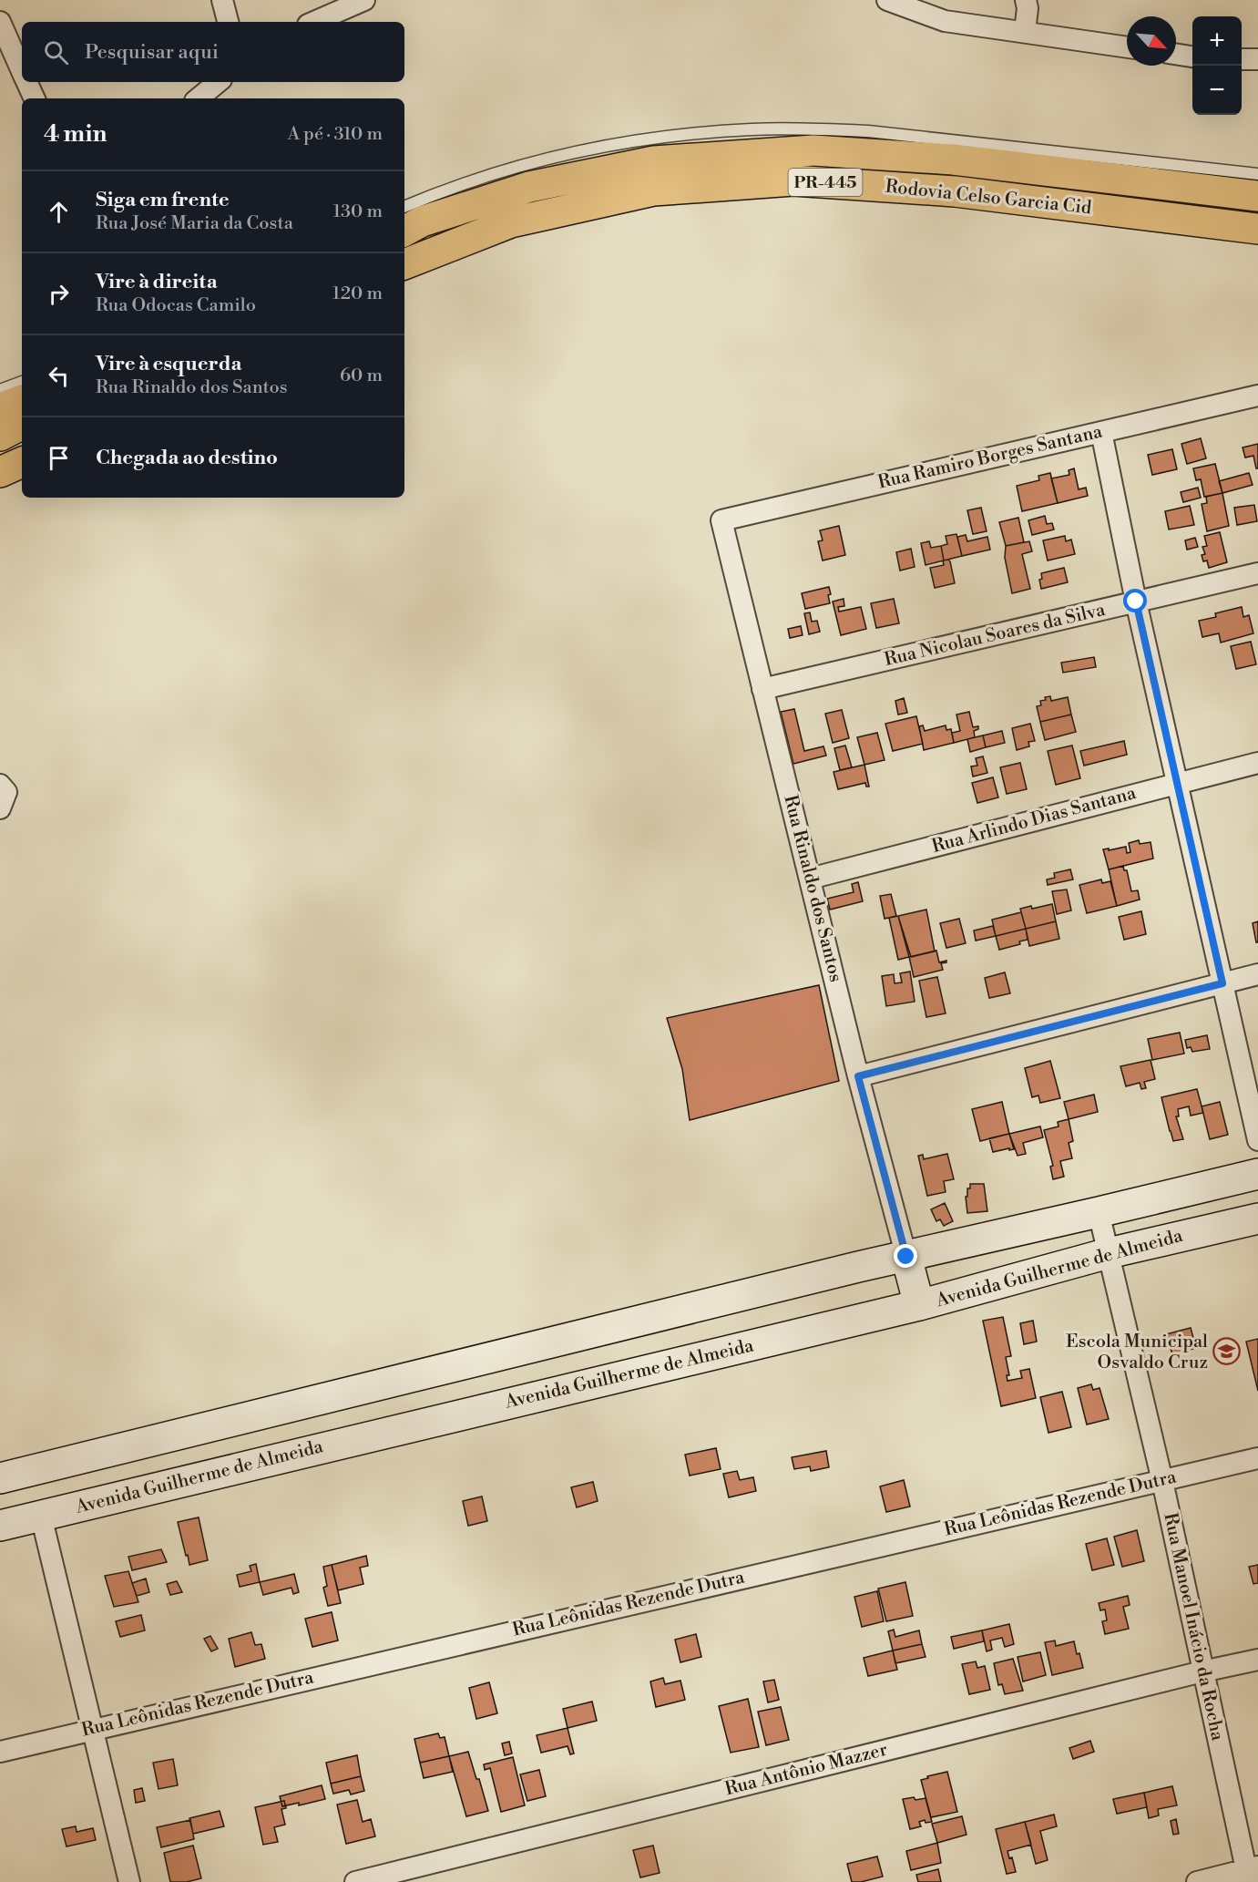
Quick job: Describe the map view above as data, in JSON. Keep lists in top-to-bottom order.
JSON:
{
  "streets": {
    "highway": ["PR-445", "Rodovia Celso Garcia Cid"],
    "street": [
      "Rua Ramiro Borges Santana",
      "Rua Nicolau Soares da Silva",
      "Rua Arlindo Dias Santana",
      "Rua Rinaldo dos Santos",
      "Avenida Guilherme de Almeida",
      "Rua Leônidas Rezende Dutra",
      "Rua Manoel Inácio da Rocha",
      "Rua Antônio Mazzer"
    ]
  },
  "crossings": [
    ["Rua Ramiro Borges Santana", "Rua Rinaldo dos Santos"],
    ["Rua Nicolau Soares da Silva", "Rua Rinaldo dos Santos"],
    ["Rua Arlindo Dias Santana", "Rua Rinaldo dos Santos"],
    ["Avenida Guilherme de Almeida", "Rua Manoel Inácio da Rocha"],
    ["Rua Leônidas Rezende Dutra", "Rua Manoel Inácio da Rocha"],
    ["Rua Manoel Inácio da Rocha", "Rua Antônio Mazzer"]
  ],
  "places": {
    "school or university": ["Escola Municipal Osvaldo Cruz"]
  },
  "north": "bottom right",
  "page": {
    "map_buttons": ["+", "−"],
    "search": "Pesquisar aqui",
    "heading": ["4 min", "A pé · 310 m"],
    "list": [
      ["Siga em frente", "Rua José Maria da Costa", "130 m"],
      ["Vire à direita", "Rua Odocas Camilo", "120 m"],
      ["Vire à esquerda", "Rua Rinaldo dos Santos", "60 m"],
      "Chegada ao destino"
    ]
  }
}
